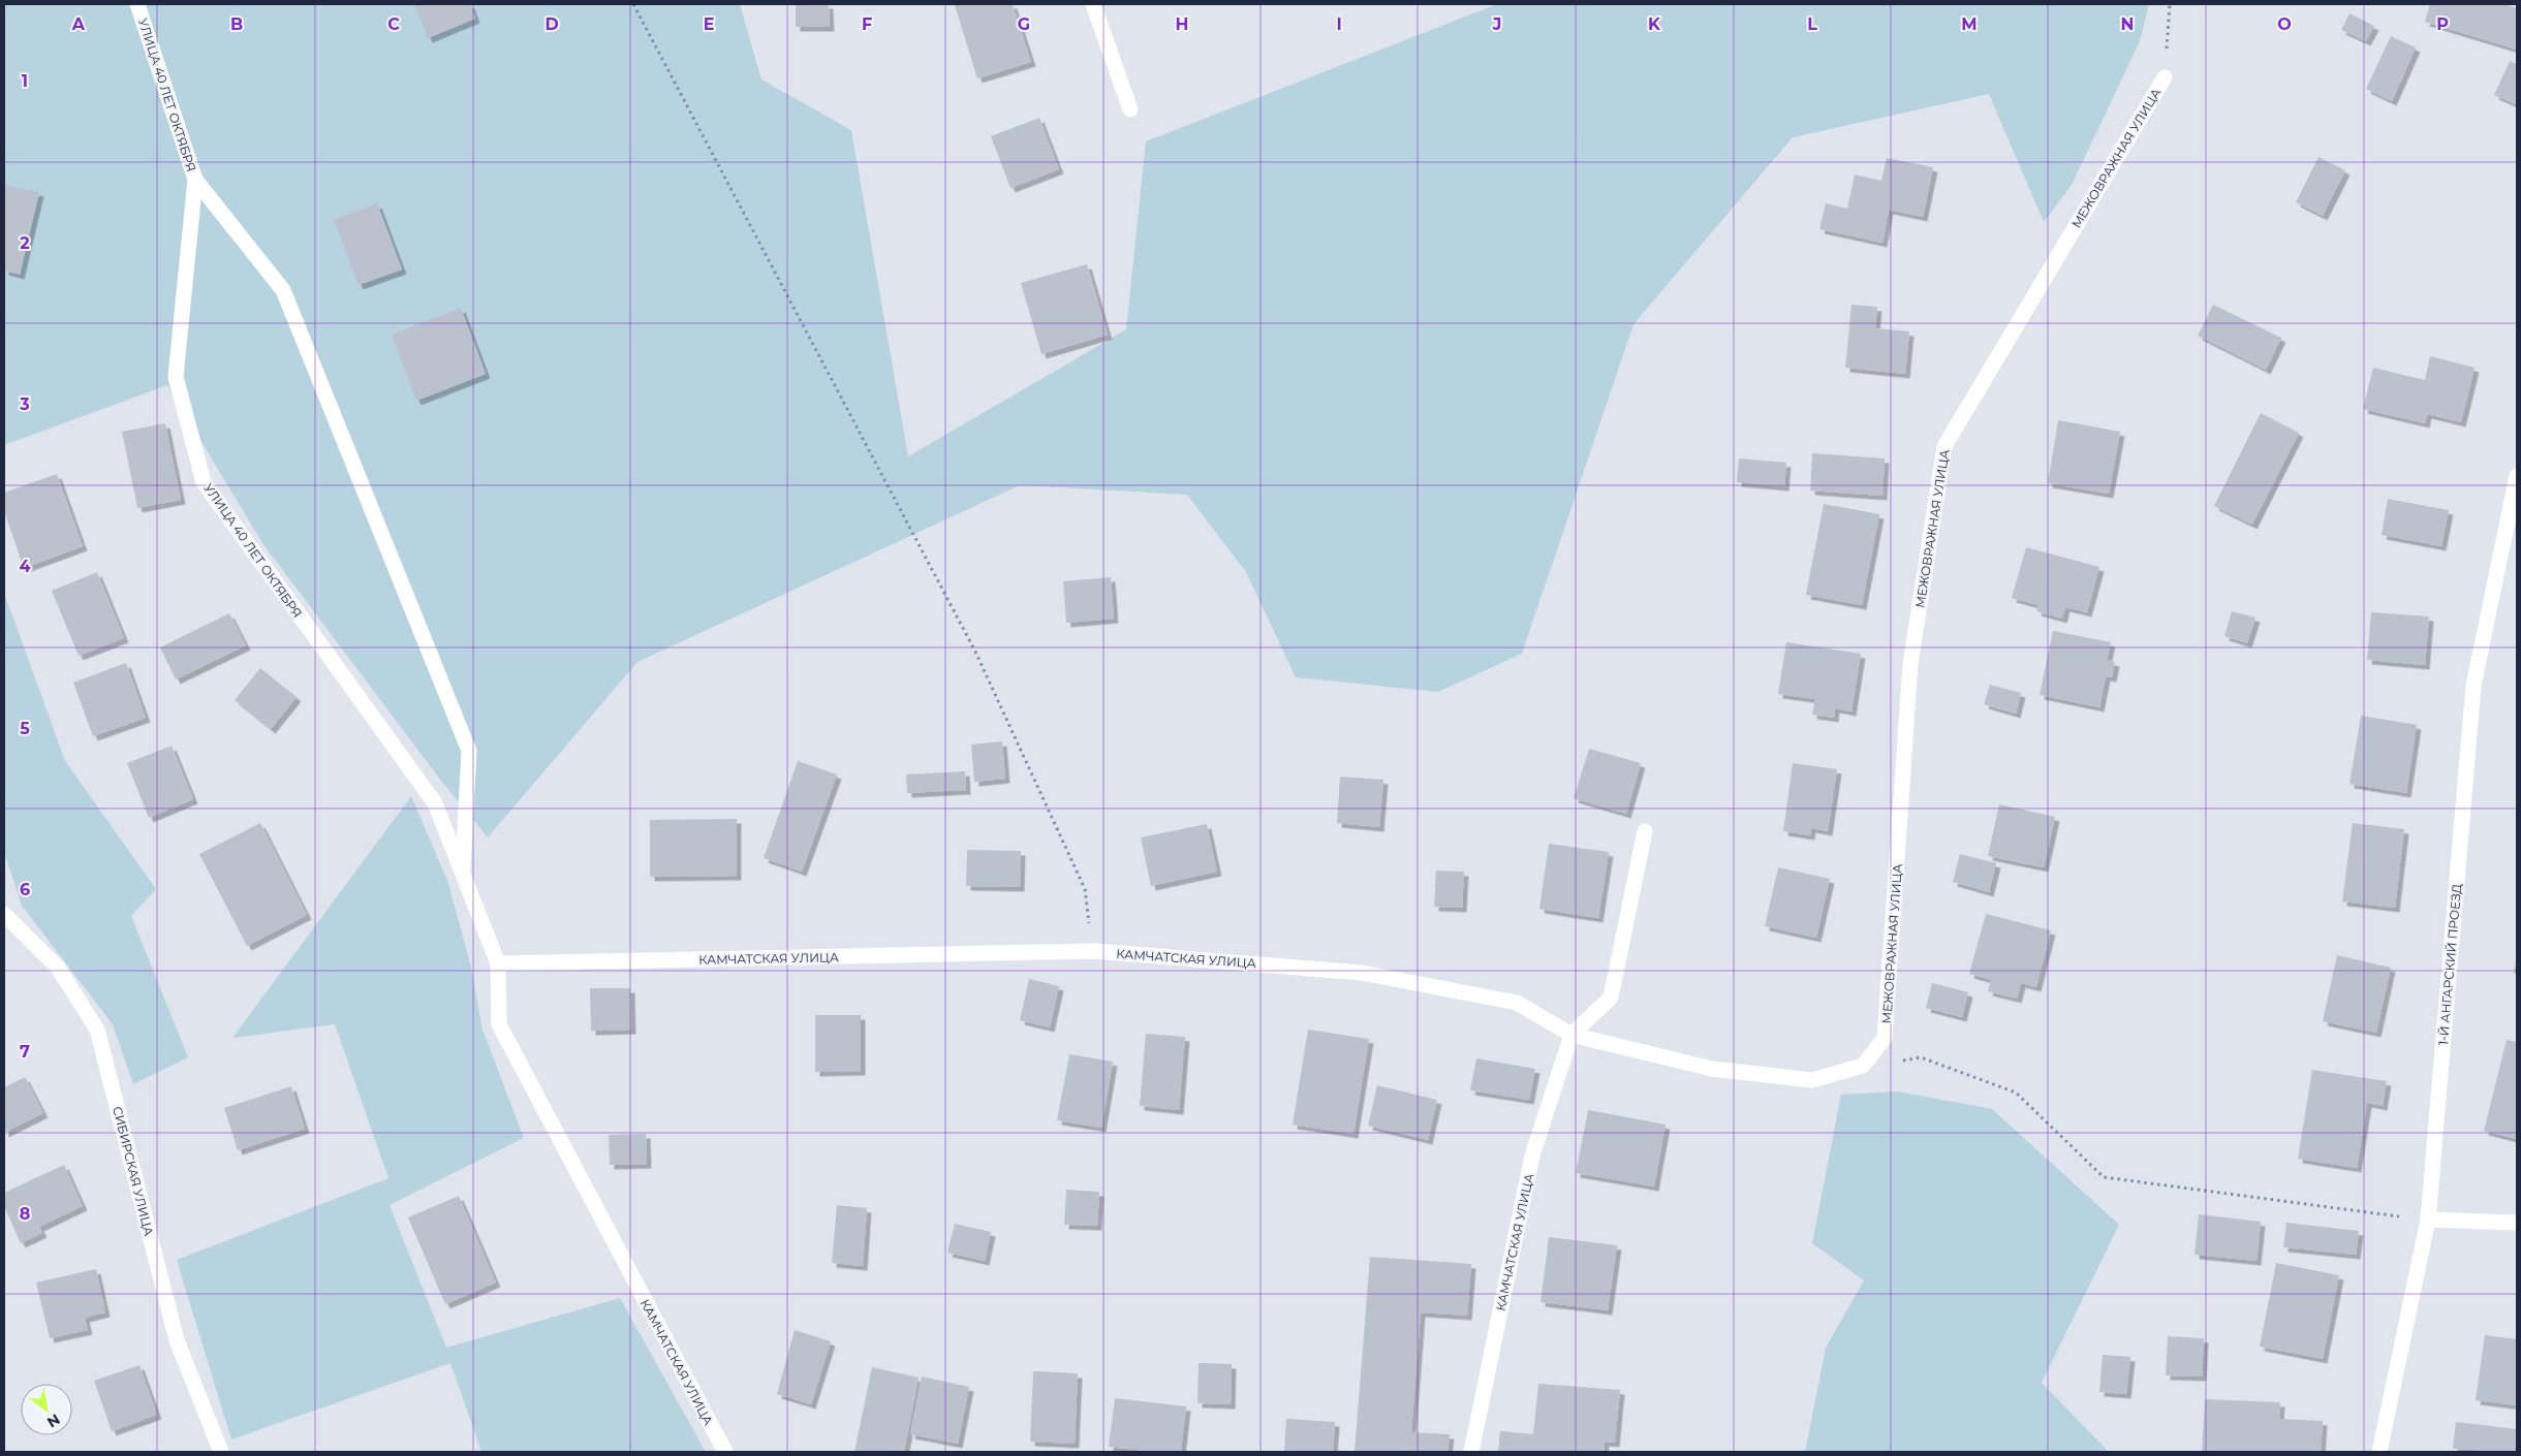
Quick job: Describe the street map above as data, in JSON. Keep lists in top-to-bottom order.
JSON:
{
  "streets": {
    "street": [
      "УЛИЦА 40 ЛЕТ ОКТЯБРЯ",
      "МЕЖОВРАЖНАЯ УЛИЦА",
      "КАМЧАТСКАЯ УЛИЦА",
      "1-Й АНГАРСКИЙ ПРОЕЗД",
      "СИБИРСКАЯ УЛИЦА"
    ]
  },
  "crossings": [
    ["УЛИЦА 40 ЛЕТ ОКТЯБРЯ", "КАМЧАТСКАЯ УЛИЦА"],
    ["МЕЖОВРАЖНАЯ УЛИЦА", "КАМЧАТСКАЯ УЛИЦА"]
  ],
  "north": "bottom right",
  "grid": {
    "columns": [
      "A",
      "B",
      "C",
      "D",
      "E",
      "F",
      "G",
      "H",
      "I",
      "J",
      "K",
      "L",
      "M",
      "N",
      "O",
      "P"
    ],
    "rows": [
      "1",
      "2",
      "3",
      "4",
      "5",
      "6",
      "7",
      "8"
    ]
  }
}
